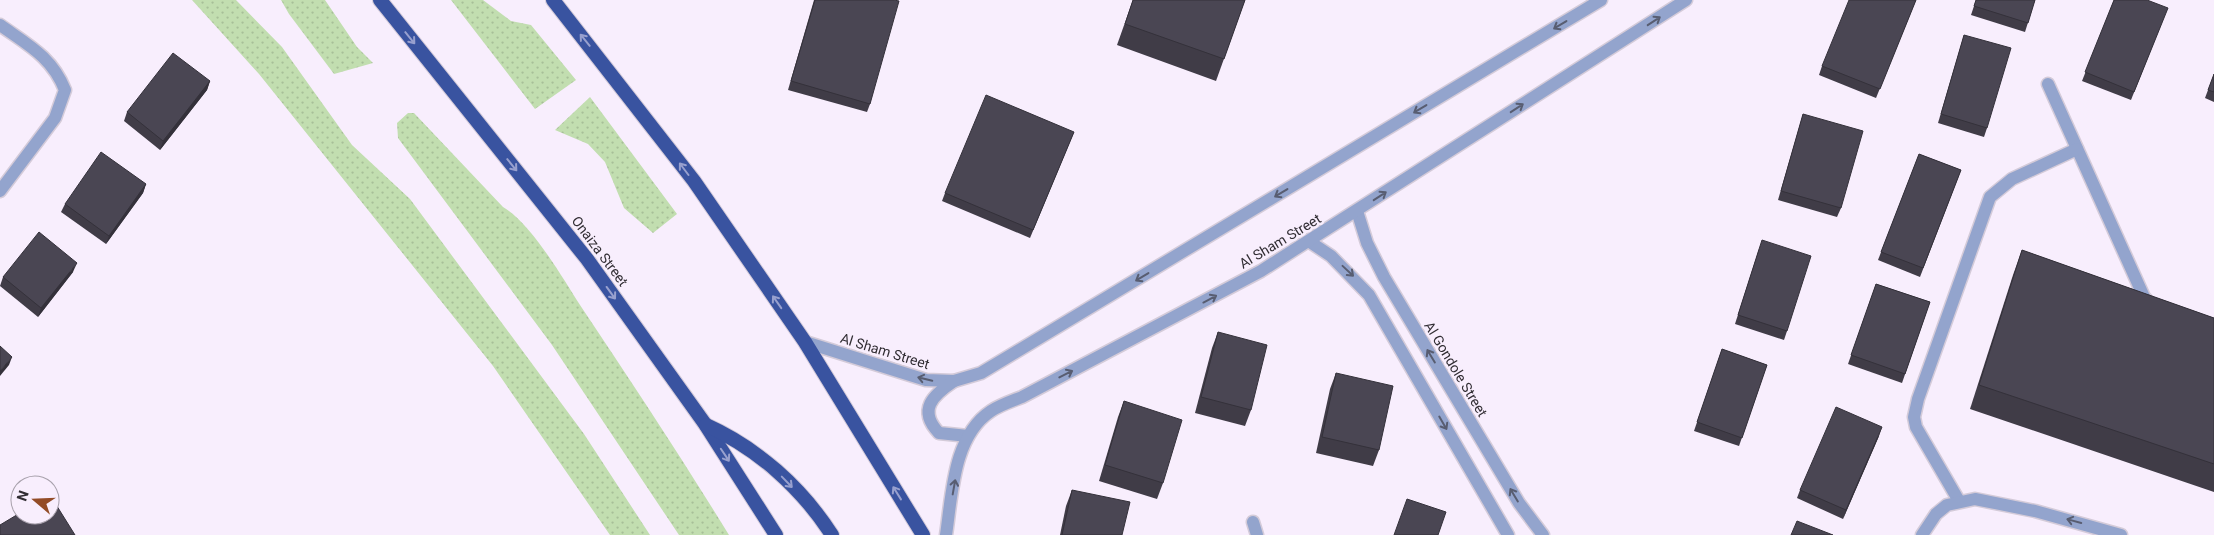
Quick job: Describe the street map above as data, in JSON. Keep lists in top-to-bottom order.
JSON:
{
  "streets": {
    "highway": ["Onaiza Street"],
    "street": ["Al Sham Street", "Al Gondole Street"]
  },
  "crossings": [
    ["Al Sham Street", "Al Gondole Street"]
  ],
  "one_way": ["Onaiza Street"],
  "north": "left"
}
